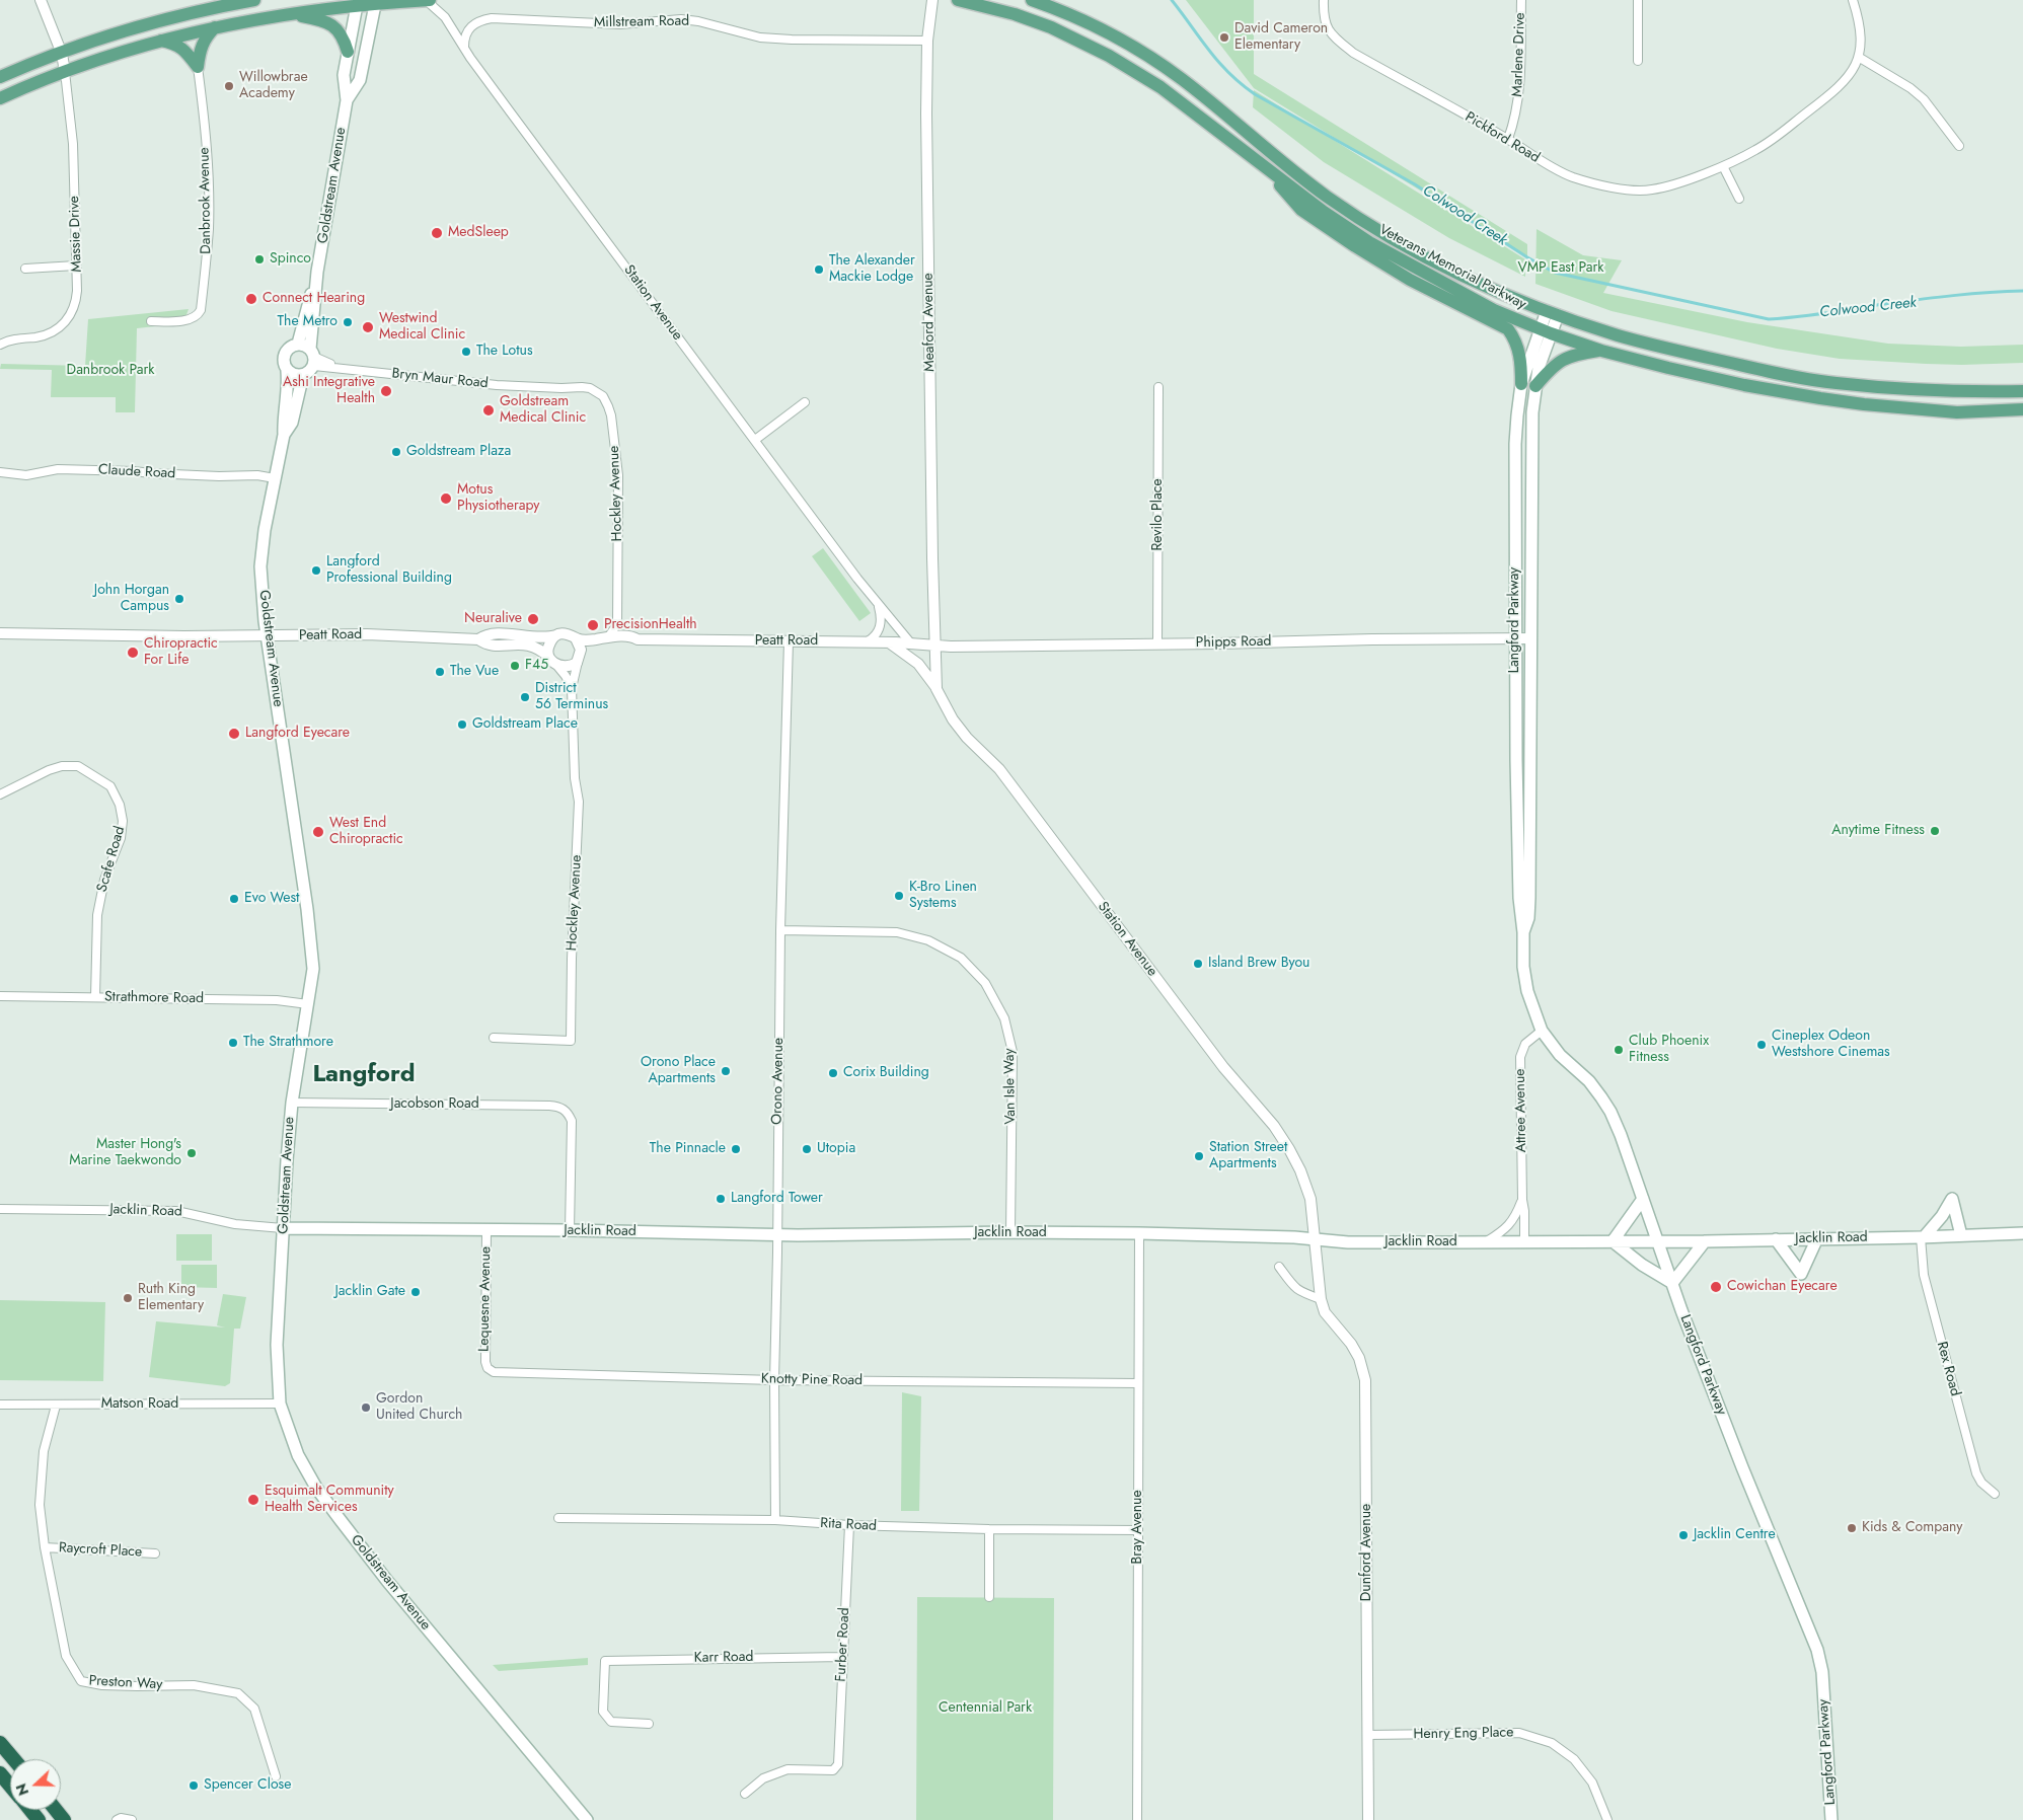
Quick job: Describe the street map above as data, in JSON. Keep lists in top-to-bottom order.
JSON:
{
  "streets": {
    "main road": [
      "Goldstream Avenue",
      "Veterans Memorial Parkway",
      "Langford Parkway",
      "Jacklin Road"
    ],
    "street": [
      "Millstream Road",
      "Marlene Drive",
      "Pickford Road",
      "Danbrook Avenue",
      "Massie Drive",
      "Station Avenue",
      "Meaford Avenue",
      "Bryn Maur Road",
      "Claude Road",
      "Hockley Avenue",
      "Revilo Place",
      "Peatt Road",
      "Phipps Road",
      "Scafe Road",
      "Strathmore Road",
      "Orono Avenue",
      "Van Isle Way",
      "Jacobson Road",
      "Attree Avenue",
      "Lequesne Avenue",
      "Rex Road",
      "Knotty Pine Road",
      "Matson Road",
      "Rita Road",
      "Bray Avenue",
      "Raycroft Place",
      "Dunford Avenue",
      "Furber Road",
      "Karr Road",
      "Preston Way",
      "Henry Eng Place"
    ]
  },
  "crossings": [
    ["Millstream Road", "Station Avenue"],
    ["Millstream Road", "Meaford Avenue"],
    ["Marlene Drive", "Pickford Road"],
    ["Goldstream Avenue", "Bryn Maur Road"],
    ["Goldstream Avenue", "Claude Road"],
    ["Goldstream Avenue", "Peatt Road"],
    ["Goldstream Avenue", "Strathmore Road"],
    ["Goldstream Avenue", "Jacobson Road"],
    ["Goldstream Avenue", "Jacklin Road"],
    ["Goldstream Avenue", "Matson Road"],
    ["Veterans Memorial Parkway", "Langford Parkway"],
    ["Station Avenue", "Meaford Avenue"],
    ["Station Avenue", "Peatt Road"],
    ["Station Avenue", "Phipps Road"],
    ["Station Avenue", "Jacklin Road"],
    ["Station Avenue", "Dunford Avenue"],
    ["Meaford Avenue", "Peatt Road"],
    ["Meaford Avenue", "Phipps Road"],
    ["Bryn Maur Road", "Hockley Avenue"],
    ["Hockley Avenue", "Peatt Road"],
    ["Revilo Place", "Phipps Road"],
    ["Langford Parkway", "Phipps Road"],
    ["Langford Parkway", "Attree Avenue"],
    ["Langford Parkway", "Jacklin Road"],
    ["Peatt Road", "Phipps Road"],
    ["Peatt Road", "Orono Avenue"],
    ["Scafe Road", "Strathmore Road"],
    ["Orono Avenue", "Van Isle Way"],
    ["Orono Avenue", "Jacklin Road"],
    ["Orono Avenue", "Knotty Pine Road"],
    ["Orono Avenue", "Rita Road"],
    ["Van Isle Way", "Jacklin Road"],
    ["Jacobson Road", "Jacklin Road"],
    ["Attree Avenue", "Jacklin Road"],
    ["Jacklin Road", "Lequesne Avenue"],
    ["Jacklin Road", "Rex Road"],
    ["Jacklin Road", "Bray Avenue"],
    ["Jacklin Road", "Dunford Avenue"],
    ["Lequesne Avenue", "Knotty Pine Road"],
    ["Knotty Pine Road", "Bray Avenue"],
    ["Matson Road", "Preston Way"],
    ["Rita Road", "Bray Avenue"],
    ["Rita Road", "Furber Road"],
    ["Raycroft Place", "Preston Way"],
    ["Dunford Avenue", "Henry Eng Place"],
    ["Furber Road", "Karr Road"]
  ],
  "districts": ["Langford"],
  "water": ["Colwood Creek"],
  "parks": ["VMP East Park", "Danbrook Park", "Centennial Park"],
  "places": [
    "David Cameron Elementary",
    "Willowbrae Academy",
    "MedSleep",
    "Spinco",
    "The Alexander Mackie Lodge",
    "Connect Hearing",
    "The Metro",
    "Westwind Medical Clinic",
    "The Lotus",
    "Ashi Integrative Health",
    "Goldstream Medical Clinic",
    "Goldstream Plaza",
    "Motus Physiotherapy",
    "Langford Professional Building",
    "John Horgan Campus",
    "Neuralive",
    "PrecisionHealth",
    "Chiropractic For Life",
    "F45",
    "The Vue",
    "District 56 Terminus",
    "Goldstream Place",
    "Langford Eyecare",
    "Anytime Fitness",
    "West End Chiropractic",
    "K-Bro Linen Systems",
    "Evo West",
    "Island Brew Byou",
    "The Strathmore",
    "Cineplex Odeon Westshore Cinemas",
    "Club Phoenix Fitness",
    "Orono Place Apartments",
    "Corix Building",
    "The Pinnacle",
    "Utopia",
    "Master Hong's Marine Taekwondo",
    "Station Street Apartments",
    "Langford Tower",
    "Cowichan Eyecare",
    "Jacklin Gate",
    "Ruth King Elementary",
    "Gordon United Church",
    "Esquimalt Community Health Services",
    "Kids & Company",
    "Jacklin Centre",
    "Spencer Close"
  ],
  "north": "left"
}
